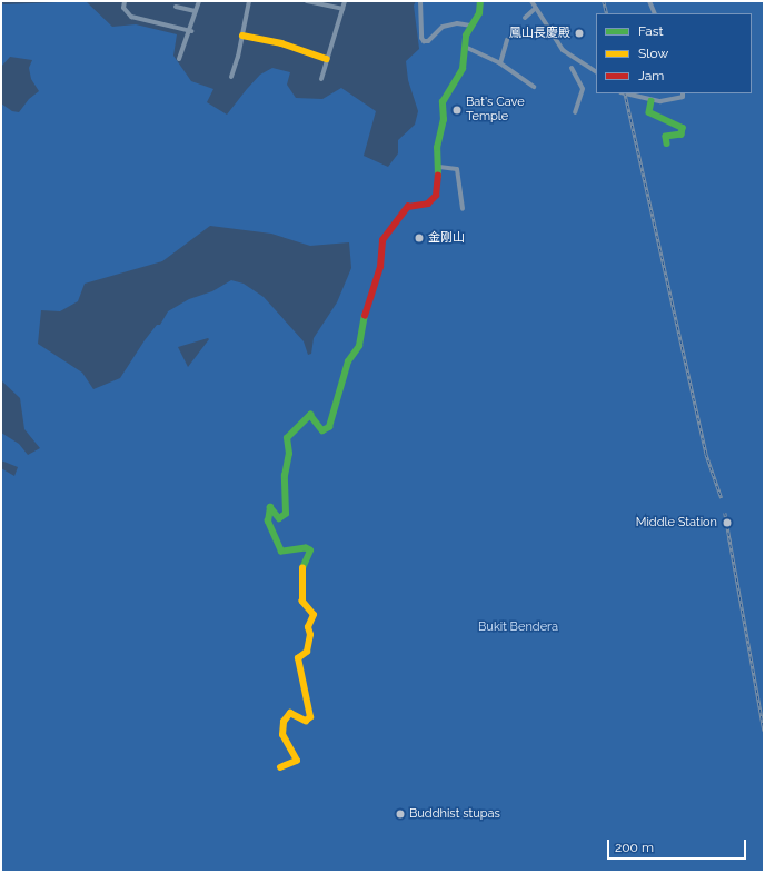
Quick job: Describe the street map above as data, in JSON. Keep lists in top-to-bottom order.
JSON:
{
  "parks": ["Bukit Bendera"],
  "places": [
    "鳳山長慶殿",
    "Bat's Cave Temple",
    "金刚山",
    "Middle Station",
    "Buddhist stupas"
  ],
  "legend": ["Fast", "Slow", "Jam"],
  "scale_bar": "200 m"
}
